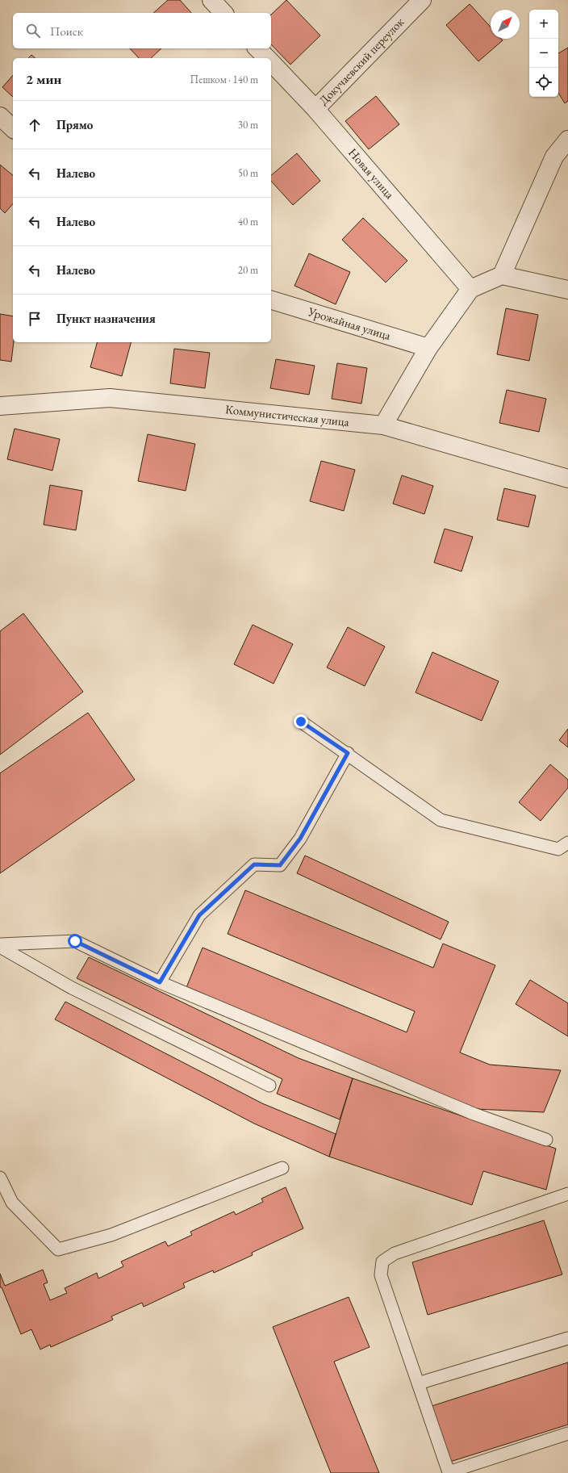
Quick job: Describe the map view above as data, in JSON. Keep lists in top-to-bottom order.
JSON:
{
  "streets": {
    "street": [
      "Докучаевский переулок",
      "Новая улица",
      "Урожайная улица",
      "Коммунистическая улица"
    ]
  },
  "crossings": [
    ["Докучаевский переулок", "Новая улица"]
  ],
  "north": "top right",
  "page": {
    "map_buttons": ["+", "−"],
    "search": "Поиск",
    "heading": ["2 мин", "Пешком · 140 m"],
    "list": [
      ["Прямо", "30 m"],
      ["Налево", "50 m"],
      ["Налево", "40 m"],
      ["Налево", "20 m"],
      "Пункт назначения"
    ]
  }
}
